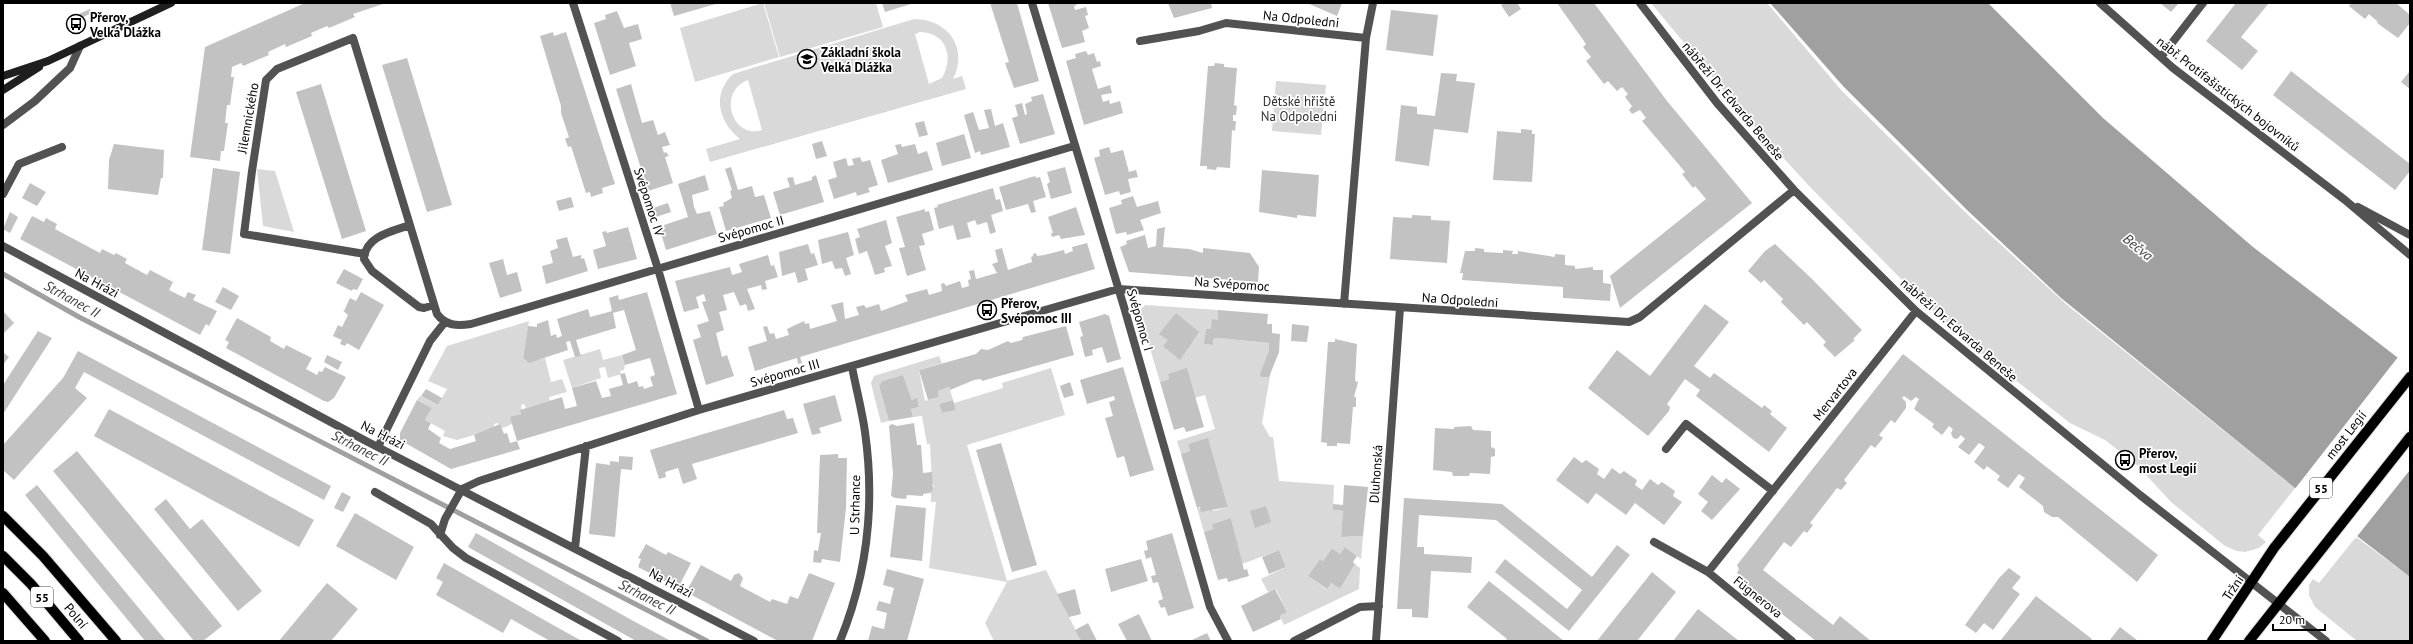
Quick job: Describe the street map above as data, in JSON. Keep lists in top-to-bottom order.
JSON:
{
  "streets": {
    "main road": [
      "most Legií",
      "55",
      "Tržní",
      "Polní"
    ],
    "street": [
      "Na Odpoledni",
      "nábř. Protifašistických bojovníků",
      "nábřeží Dr. Edvarda Beneše",
      "Jilemnického",
      "Svépomoc IV",
      "Svépomoc II",
      "Na Hrázi",
      "Na Svépomoc",
      "Svépomoc I",
      "Svépomoc III",
      "Mervartova",
      "Dluhonská",
      "U Strhance",
      "Fügnerova"
    ]
  },
  "crossings": [
    ["Na Odpoledni", "nábřeží Dr. Edvarda Beneše"],
    ["Na Odpoledni", "Na Svépomoc"],
    ["Na Odpoledni", "Dluhonská"],
    ["nábřeží Dr. Edvarda Beneše", "Mervartova"],
    ["nábřeží Dr. Edvarda Beneše", "Tržní"],
    ["Jilemnického", "Svépomoc II"],
    ["Svépomoc IV", "Svépomoc II"],
    ["Svépomoc IV", "Svépomoc III"],
    ["Svépomoc II", "Svépomoc I"],
    ["Na Hrázi", "Svépomoc III"],
    ["Na Svépomoc", "Svépomoc I"],
    ["Na Svépomoc", "Svépomoc III"],
    ["Svépomoc I", "Svépomoc III"],
    ["Svépomoc III", "U Strhance"],
    ["Mervartova", "Fügnerova"],
    ["most Legií", "Tržní"]
  ],
  "water": ["Bečva", "Strhanec II"],
  "parks": ["Dětské hřiště Na Odpoledni"],
  "places": {
    "bus stop": ["Přerov, Velká Dlážka", "Přerov, Svépomoc III", "Přerov, most Legií"],
    "school or university": ["Základní škola Velká Dlážka"]
  },
  "scale_bar": "20 m"
}
